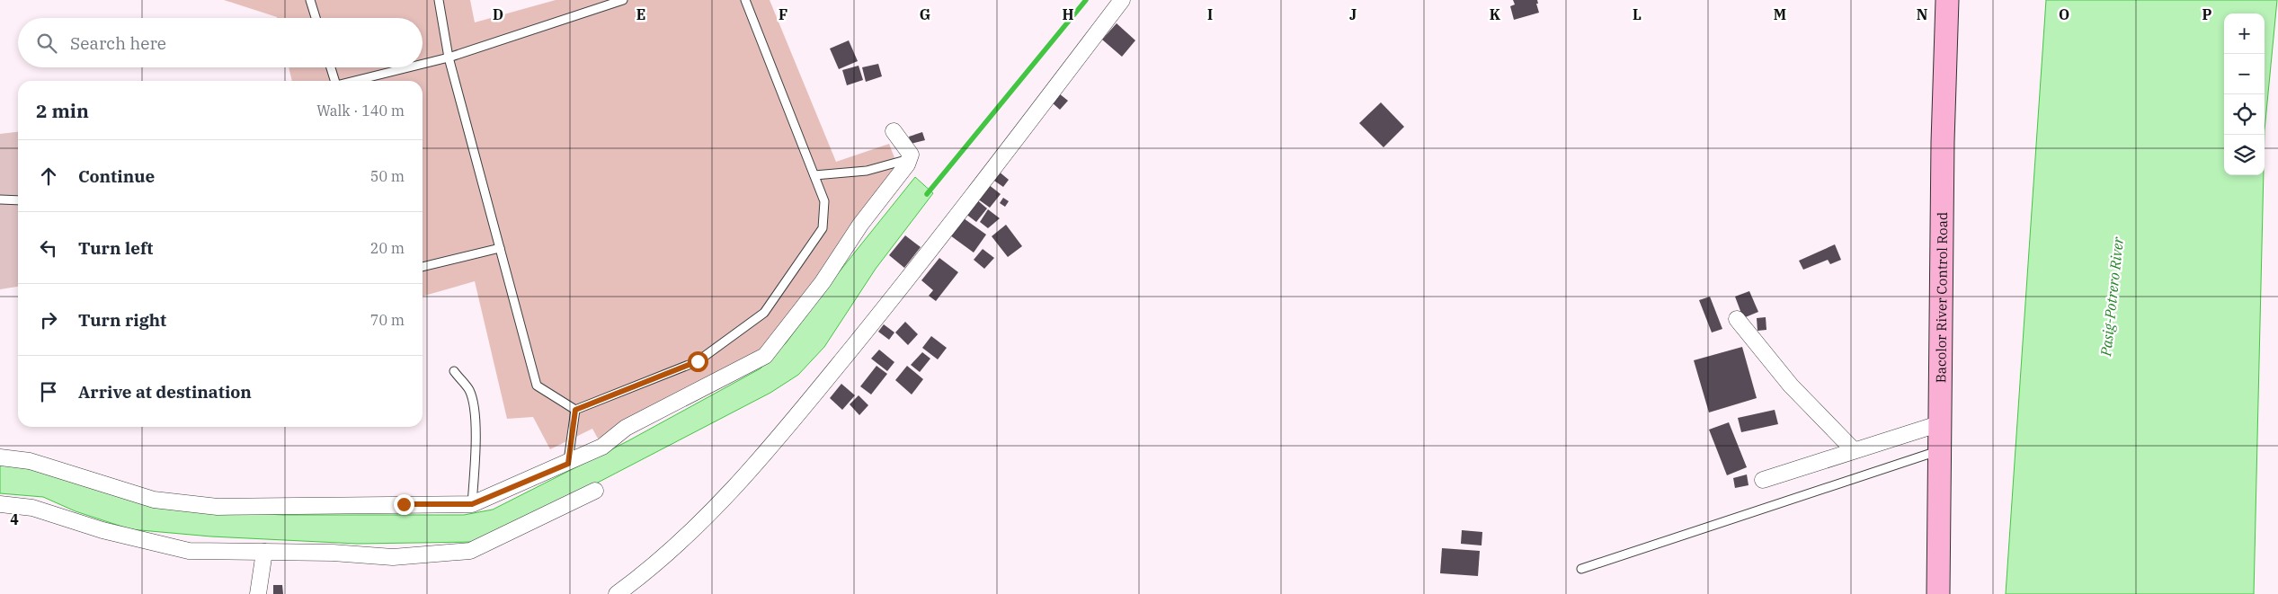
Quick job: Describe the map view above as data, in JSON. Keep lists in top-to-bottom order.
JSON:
{
  "streets": {
    "street": ["Bacolor River Control Road"]
  },
  "water": ["Pasig-Potrero River"],
  "page": {
    "map_buttons": ["+", "−"],
    "search": "Search here",
    "heading": ["2 min", "Walk · 140 m"],
    "list": [
      ["Continue", "50 m"],
      ["Turn left", "20 m"],
      ["Turn right", "70 m"],
      "Arrive at destination"
    ]
  },
  "grid": {
    "columns": [
      "D",
      "E",
      "F",
      "G",
      "H",
      "I",
      "J",
      "K",
      "L",
      "M",
      "N",
      "O",
      "P"
    ],
    "rows": ["4"]
  }
}
